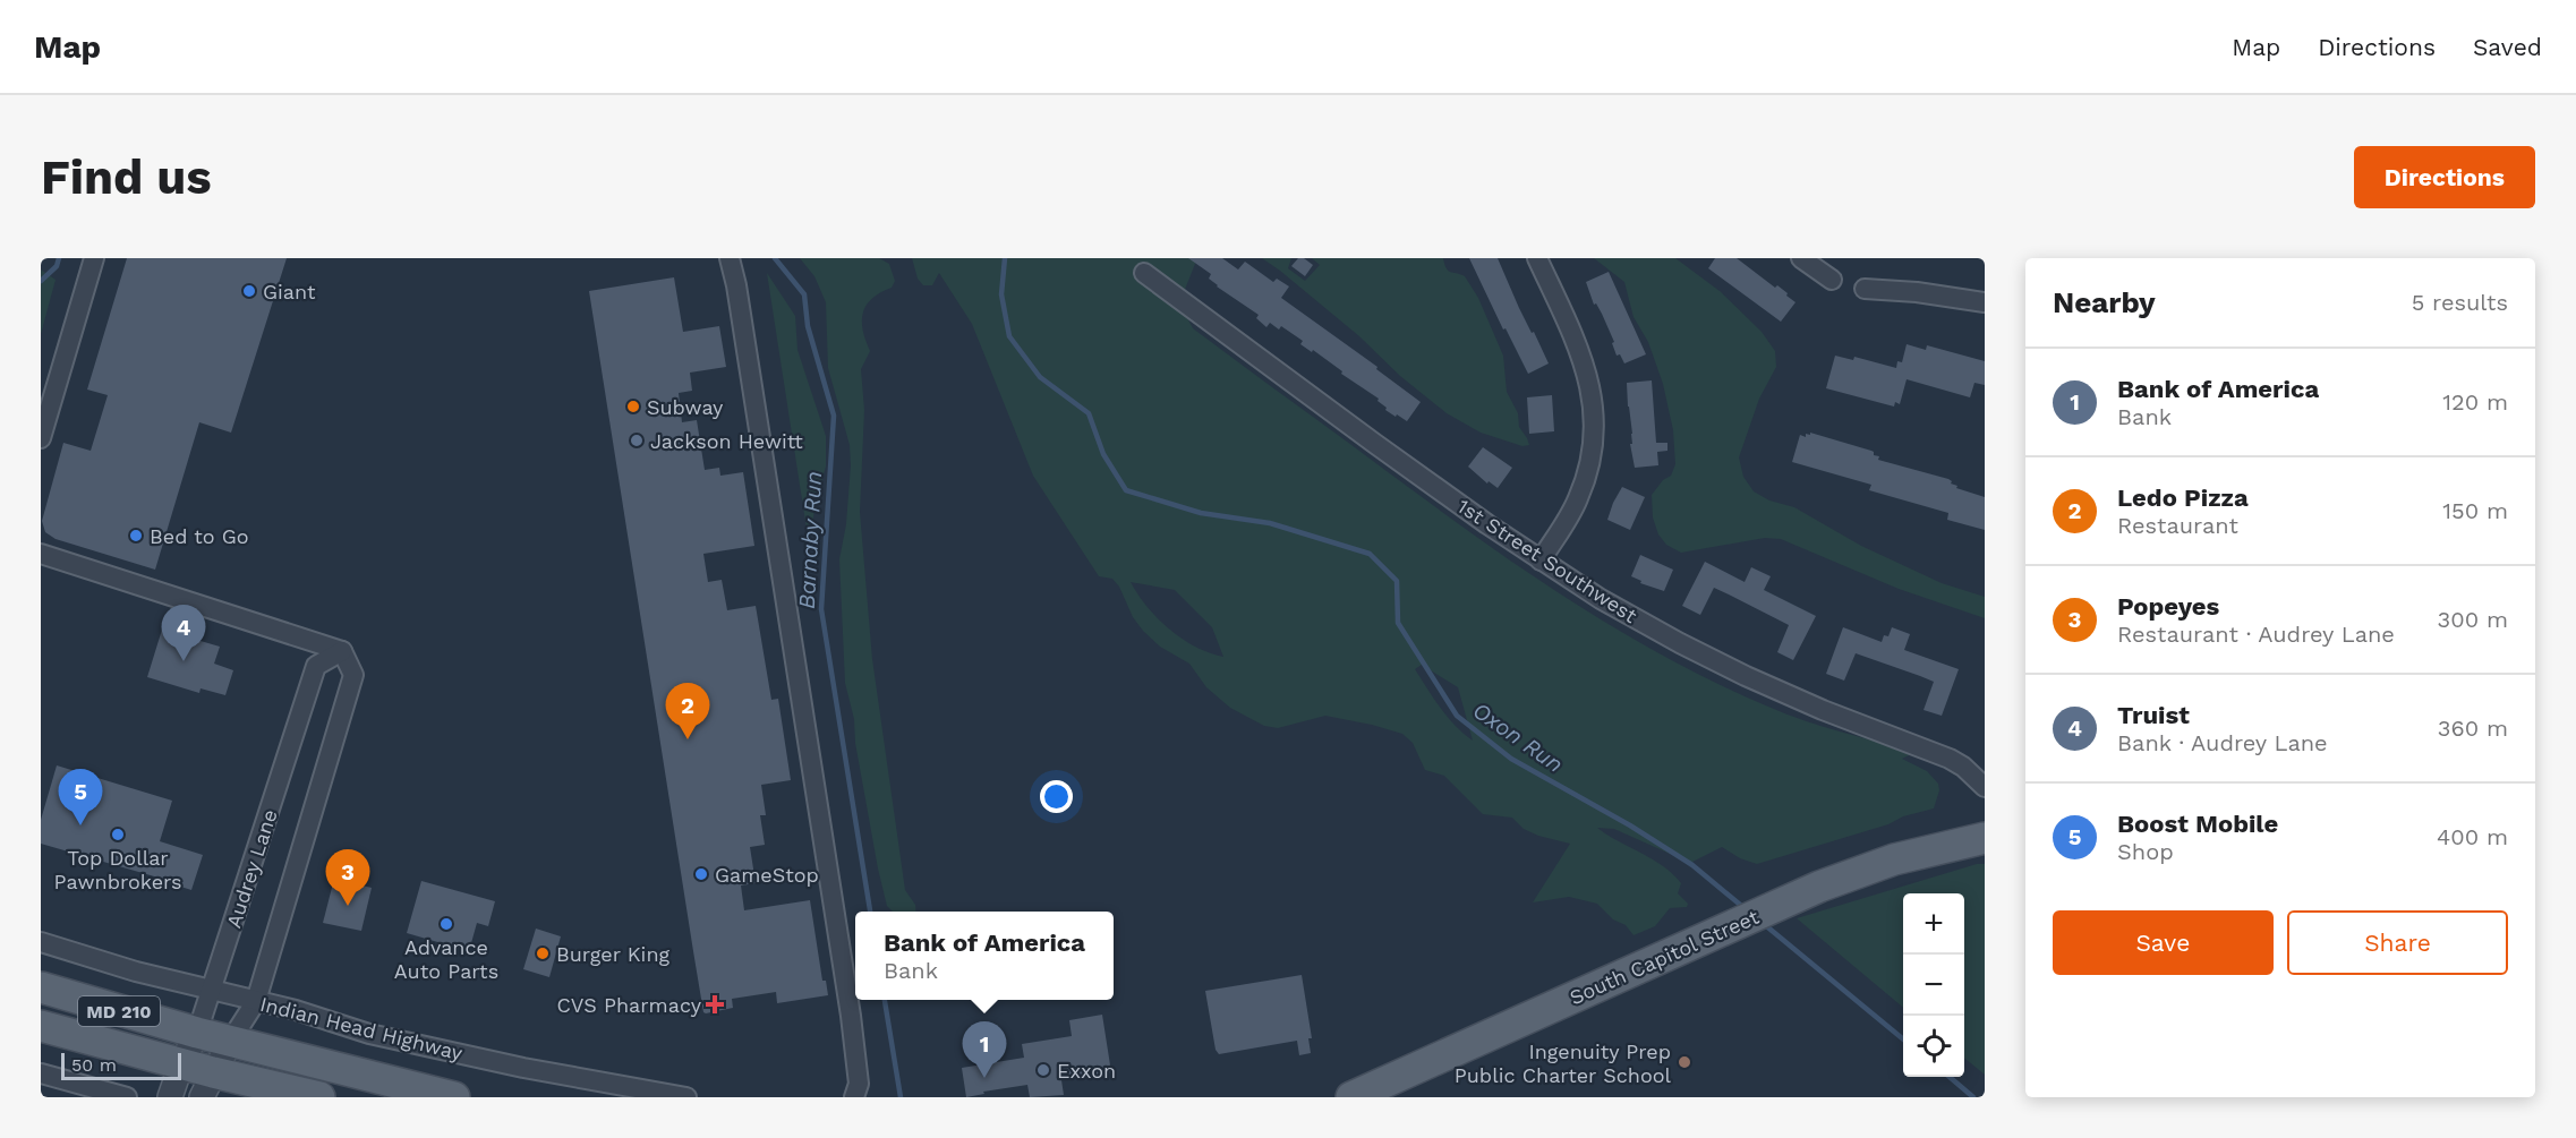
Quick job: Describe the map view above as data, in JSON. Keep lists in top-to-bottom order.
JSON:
{
  "streets": {
    "main road": ["South Capitol Street", "MD 210"],
    "street": ["1st Street Southwest", "Audrey Lane", "Indian Head Highway"]
  },
  "crossings": [
    ["Audrey Lane", "MD 210"],
    ["Audrey Lane", "Indian Head Highway"]
  ],
  "water": ["Barnaby Run", "Oxon Run"],
  "places": {
    "other": [
      "Giant",
      "Subway",
      "Jackson Hewitt",
      "Bed to Go",
      "Top Dollar Pawnbrokers",
      "GameStop",
      "Advance Auto Parts",
      "Burger King",
      "Ingenuity Prep Public Charter School",
      "Exxon"
    ],
    "health": ["CVS Pharmacy"]
  },
  "scale_bar": "50 m",
  "page": {
    "header": "Map",
    "nav": ["Map", "Directions", "Saved"],
    "buttons": [
      "Directions",
      ["Save", "Share"]
    ],
    "title": "Find us",
    "heading": ["Nearby", "5 results"],
    "list": [
      {
        "mark": "1",
        "name": "Bank of America",
        "note": "Bank",
        "value": "120 m"
      },
      {
        "mark": "2",
        "name": "Ledo Pizza",
        "note": "Restaurant",
        "value": "150 m"
      },
      {
        "mark": "3",
        "name": "Popeyes",
        "note": "Restaurant · Audrey Lane",
        "value": "300 m"
      },
      {
        "mark": "4",
        "name": "Truist",
        "note": "Bank · Audrey Lane",
        "value": "360 m"
      },
      {
        "mark": "5",
        "name": "Boost Mobile",
        "note": "Shop",
        "value": "400 m"
      }
    ],
    "pins": [
      "4",
      "2",
      "5",
      "3",
      "1"
    ],
    "map_buttons": ["+", "−"],
    "popup": ["Bank of America", "Bank"],
    "scale": "50 m"
  }
}
